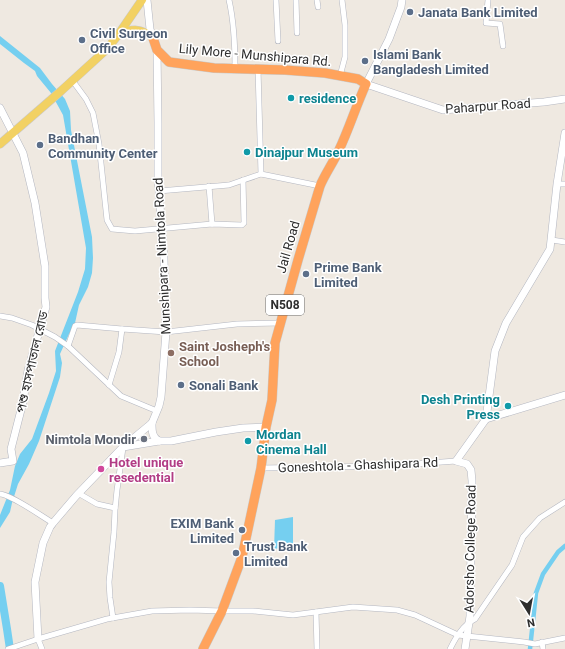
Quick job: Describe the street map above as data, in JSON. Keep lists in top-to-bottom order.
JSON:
{
  "streets": {
    "highway": ["Lily More - Munshipara Rd.", "Jail Road", "N508"],
    "street": [
      "Paharpur Road",
      "Munshipara - Nimtola Road",
      "পশু হাসপাতাল রোড",
      "Goneshtola - Ghashipara Rd",
      "Adorsho College Road"
    ]
  },
  "crossings": [
    ["Lily More - Munshipara Rd.", "Paharpur Road"],
    ["Lily More - Munshipara Rd.", "Jail Road"],
    ["Lily More - Munshipara Rd.", "Munshipara - Nimtola Road"],
    ["Paharpur Road", "Jail Road"],
    ["Jail Road", "N508"],
    ["N508", "Goneshtola - Ghashipara Rd"],
    ["Goneshtola - Ghashipara Rd", "Adorsho College Road"]
  ],
  "places": [
    "Janata Bank Limited",
    "Civil Surgeon Office",
    "Islami Bank Bangladesh Limited",
    "residence",
    "Bandhan Community Center",
    "Dinajpur Museum",
    "Prime Bank Limited",
    "Saint Josheph's School",
    "Sonali Bank",
    "Desh Printing Press",
    "Nimtola Mondir",
    "Mordan Cinema Hall",
    "Hotel unique resedential",
    "EXIM Bank Limited",
    "Trust Bank Limited"
  ],
  "north": "bottom"
}
